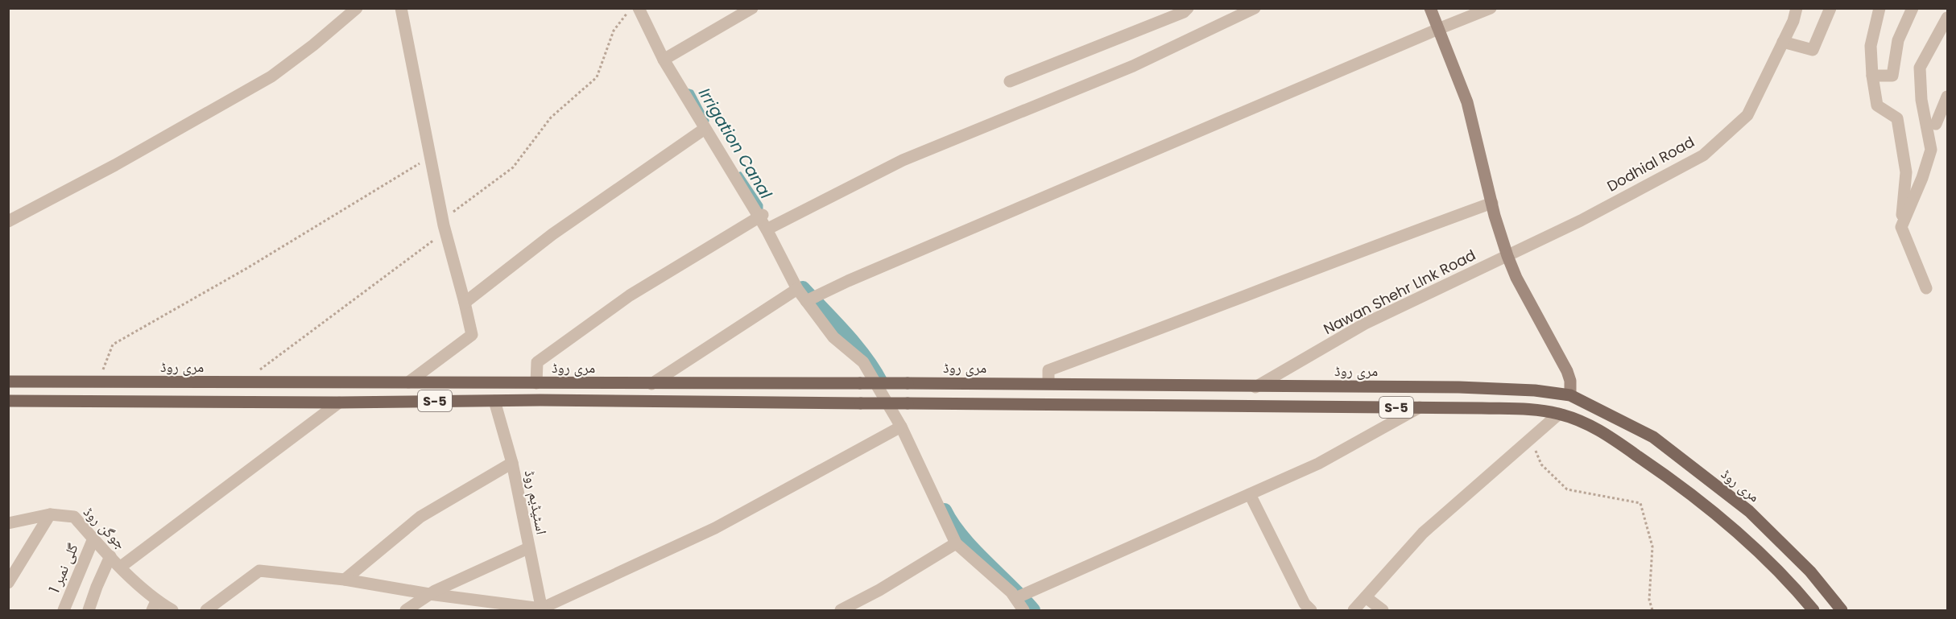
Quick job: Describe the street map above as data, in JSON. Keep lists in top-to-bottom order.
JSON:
{
  "streets": {
    "main road": ["مری روڈ", "S-5"],
    "street": [
      "Dodhial Road",
      "Nawan Shehr LInk Road",
      "اسٹیڈیم روڈ",
      "جوگن روڈ",
      "گلی نمبر 1"
    ]
  },
  "crossings": [
    ["Dodhial Road", "Nawan Shehr LInk Road"],
    ["Nawan Shehr LInk Road", "مری روڈ"],
    ["S-5", "اسٹیڈیم روڈ"],
    ["جوگن روڈ", "گلی نمبر 1"]
  ],
  "water": ["Irrigation Canal"]
}
